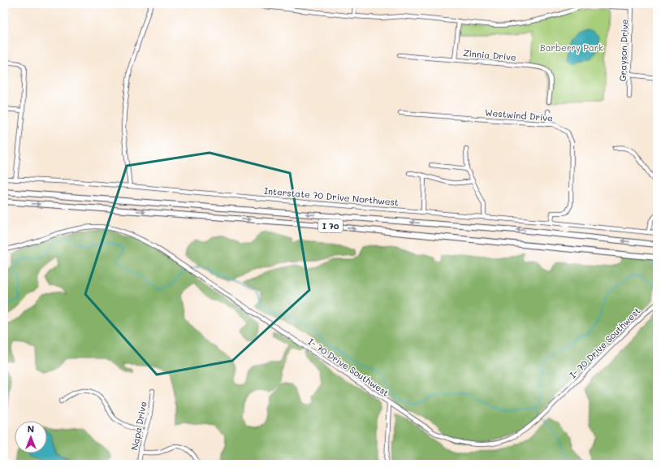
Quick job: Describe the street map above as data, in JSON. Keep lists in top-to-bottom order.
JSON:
{
  "streets": {
    "highway": ["I 70"],
    "street": [
      "Grayson Drive",
      "Zinnia Drive",
      "Westwind Drive",
      "Interstate 70 Drive Northwest",
      "I- 70 Drive Southwest",
      "Napa Drive"
    ]
  },
  "crossings": [
    ["Westwind Drive", "Interstate 70 Drive Northwest"]
  ],
  "parks": ["Barberry Park"],
  "north": "top"
}
